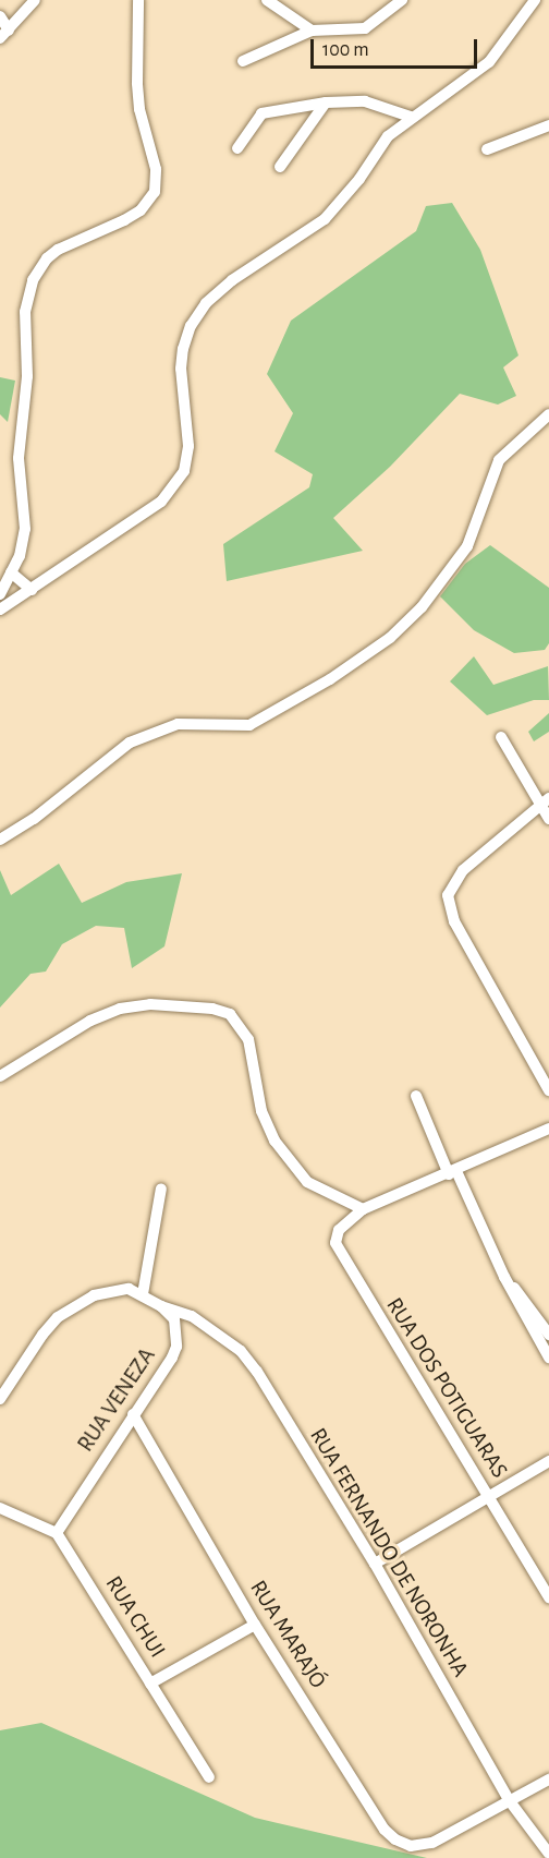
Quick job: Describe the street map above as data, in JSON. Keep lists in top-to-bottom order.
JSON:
{
  "streets": {
    "street": [
      "RUA DOS POTIGUARAS",
      "RUA VENEZA",
      "RUA FERNANDO DE NORONHA",
      "RUA CHUI",
      "RUA MARAJÓ"
    ]
  },
  "crossings": [
    ["RUA VENEZA", "RUA FERNANDO DE NORONHA"],
    ["RUA VENEZA", "RUA CHUI"],
    ["RUA VENEZA", "RUA MARAJÓ"],
    ["RUA FERNANDO DE NORONHA", "RUA MARAJÓ"]
  ],
  "scale_bar": "100 m"
}
